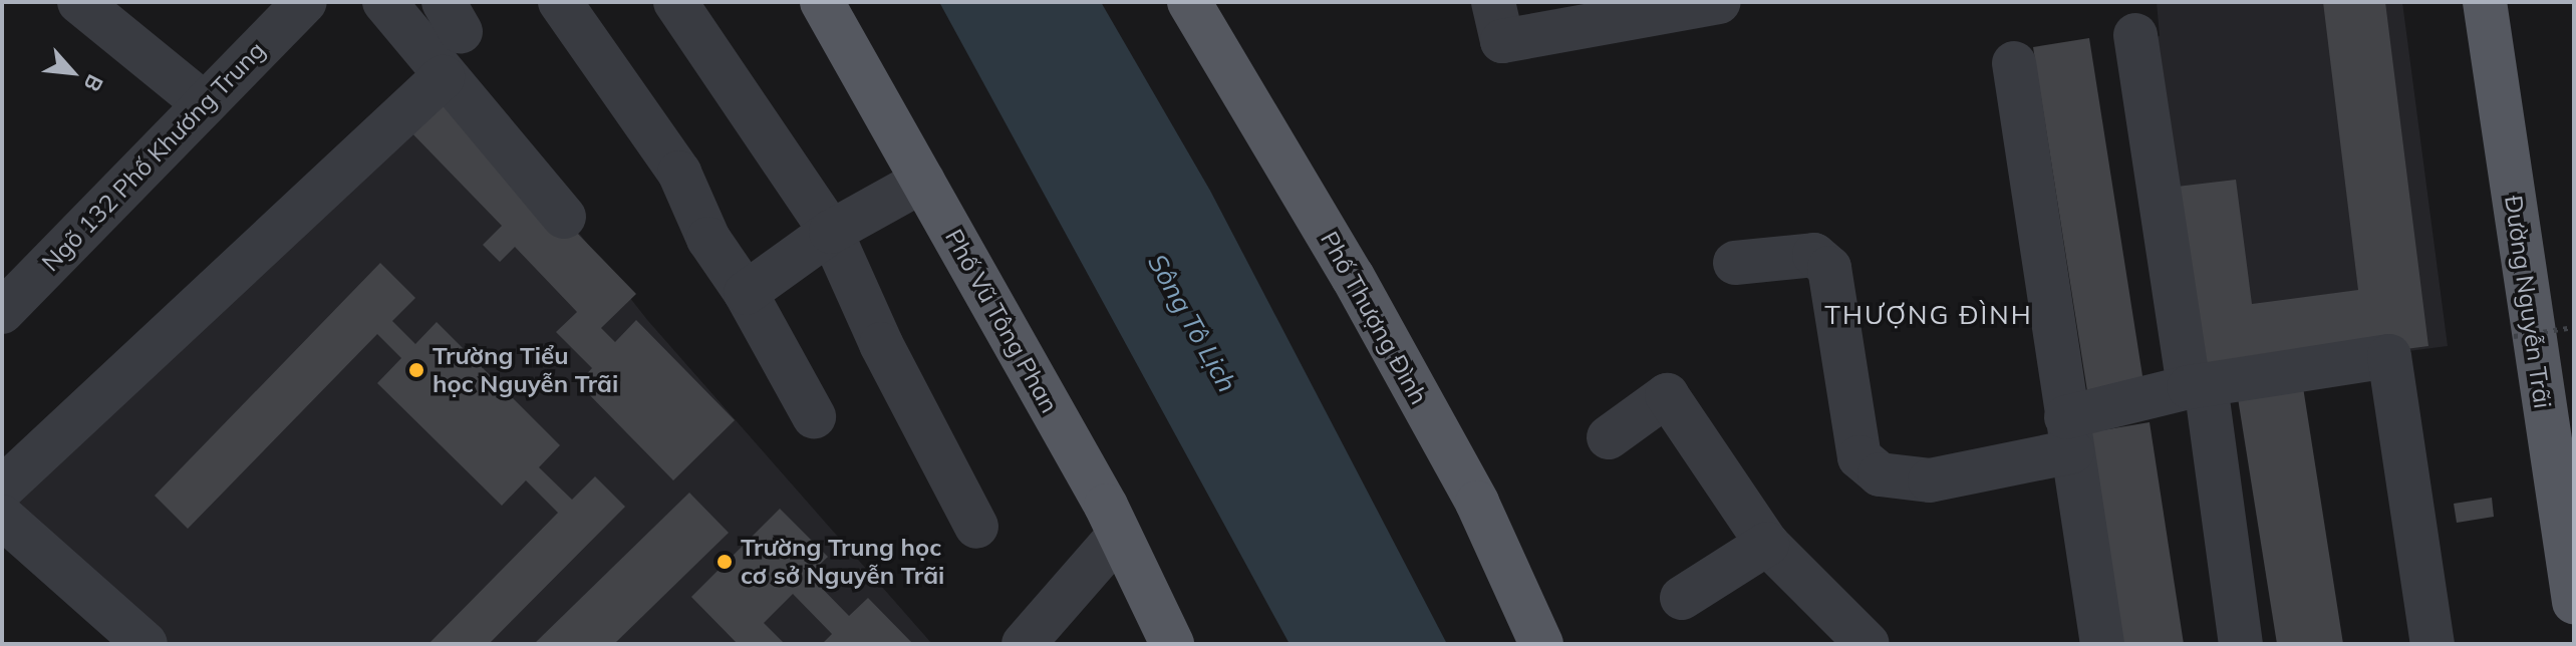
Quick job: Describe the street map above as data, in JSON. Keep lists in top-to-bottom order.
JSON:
{
  "streets": {
    "main road": ["Đường Nguyễn Trãi", "Phố Thượng Đình", "Phố Vũ Tông Phan"],
    "street": ["Ngõ 132 Phố Khương Trung"]
  },
  "districts": ["THƯỢNG ĐÌNH"],
  "water": ["Sông Tô Lịch"],
  "places": ["Trường Tiểu học Nguyễn Trãi", "Trường Trung học cơ sở Nguyễn Trãi"],
  "north": "bottom right"
}
